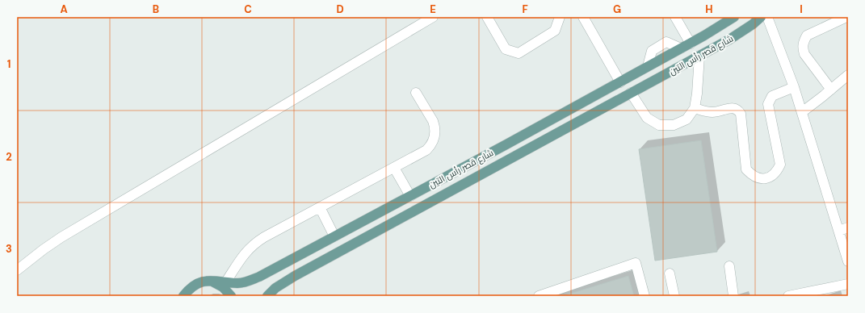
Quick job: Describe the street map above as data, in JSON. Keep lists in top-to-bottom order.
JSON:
{
  "streets": {
    "main road": ["شارع قصر رأس التين"]
  },
  "grid": {
    "columns": [
      "A",
      "B",
      "C",
      "D",
      "E",
      "F",
      "G",
      "H",
      "I"
    ],
    "rows": ["1", "2", "3"]
  }
}
